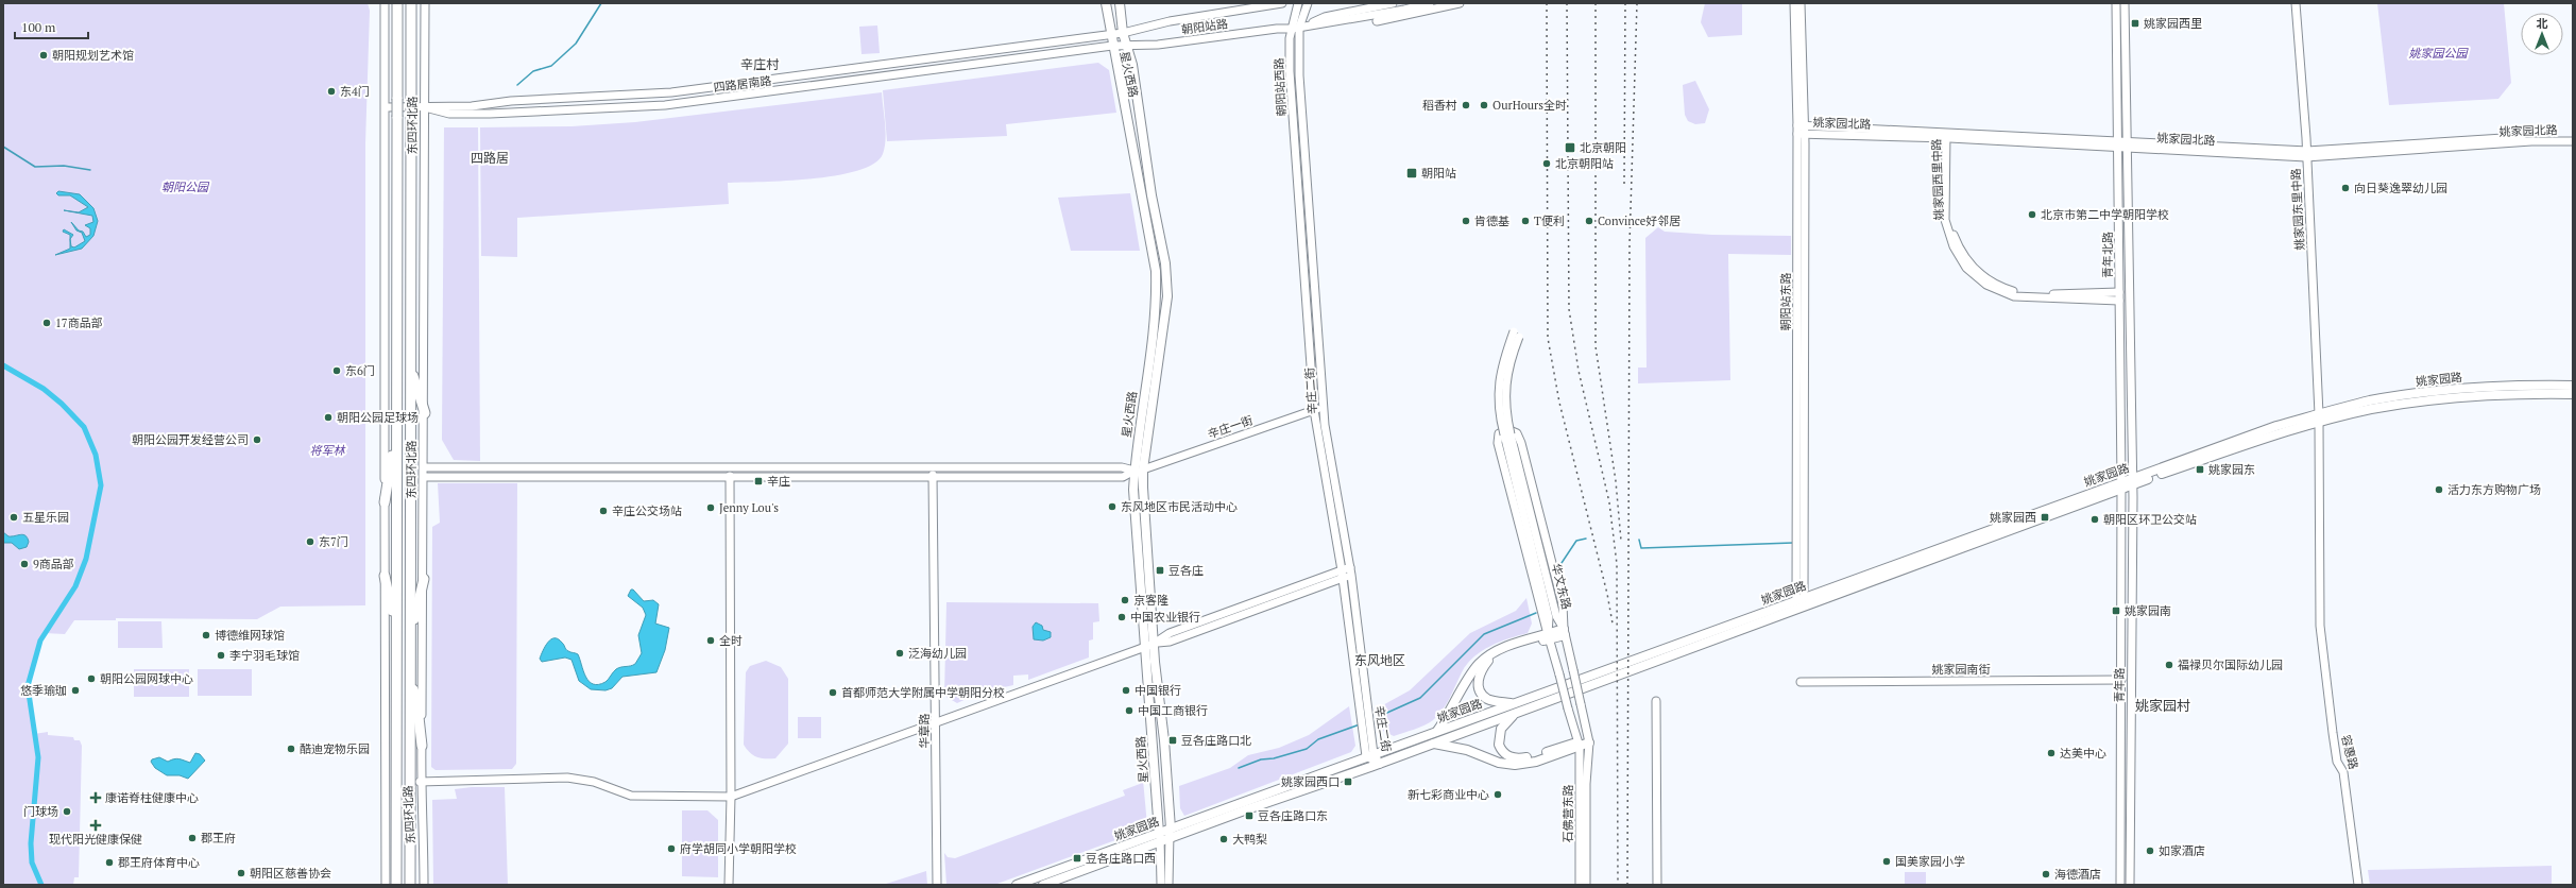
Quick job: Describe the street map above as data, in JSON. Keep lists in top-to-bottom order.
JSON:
{
  "streets": {
    "highway": ["东四环北路"],
    "main road": ["星火西路", "姚家园路"],
    "street": [
      "朝阳站路",
      "四路居南路",
      "朝阳站西路",
      "姚家园北路",
      "姚家园西里中路",
      "姚家园东里中路",
      "青年北路",
      "朝阳站东路",
      "辛庄二街",
      "辛庄一街",
      "华文东路",
      "姚家园南街",
      "青年路",
      "华章路",
      "容惠路",
      "石佛营东路"
    ]
  },
  "crossings": [
    ["朝阳站路", "星火西路"],
    ["朝阳站路", "四路居南路"],
    ["朝阳站路", "朝阳站西路"],
    ["朝阳站路", "东四环北路"],
    ["星火西路", "四路居南路"],
    ["星火西路", "姚家园路"],
    ["星火西路", "辛庄一街"],
    ["四路居南路", "东四环北路"],
    ["朝阳站西路", "辛庄二街"],
    ["姚家园北路", "姚家园西里中路"],
    ["姚家园北路", "姚家园东里中路"],
    ["姚家园北路", "青年北路"],
    ["姚家园北路", "朝阳站东路"],
    ["东四环北路", "辛庄一街"],
    ["姚家园西里中路", "青年北路"],
    ["姚家园东里中路", "姚家园路"],
    ["姚家园东里中路", "容惠路"],
    ["青年北路", "姚家园路"],
    ["青年北路", "青年路"],
    ["朝阳站东路", "姚家园路"],
    ["姚家园路", "辛庄二街"],
    ["姚家园路", "青年路"],
    ["辛庄二街", "辛庄一街"],
    ["辛庄一街", "华章路"],
    ["华文东路", "石佛营东路"],
    ["姚家园南街", "青年路"]
  ],
  "districts": [
    "辛庄村",
    "四路居",
    "东风地区",
    "姚家园村"
  ],
  "parks": ["姚家园公园", "朝阳公园", "将军林"],
  "places": {
    "transit": [
      "姚家园西里",
      "北京朝阳",
      "朝阳站",
      "姚家园东",
      "辛庄",
      "姚家园西",
      "豆各庄",
      "姚家园南",
      "豆各庄路口北",
      "姚家园西口",
      "豆各庄路口东",
      "豆各庄路口西"
    ],
    "other": [
      "朝阳规划艺术馆",
      "东4门",
      "稻香村",
      "OurHours全时",
      "北京朝阳站",
      "向日葵逸翠幼儿园",
      "北京市第二中学朝阳学校",
      "肯德基",
      "T便利",
      "Convince好邻居",
      "17商品部",
      "东6门",
      "朝阳公园足球场",
      "朝阳公园开发经营公司",
      "活力东方购物广场",
      "东风地区市民活动中心",
      "Jenny Lou's",
      "辛庄公交场站",
      "五星乐园",
      "朝阳区环卫公交站",
      "东7门",
      "9商品部",
      "京客隆",
      "中国农业银行",
      "博德维网球馆",
      "全时",
      "泛海幼儿园",
      "李宁羽毛球馆",
      "福禄贝尔国际幼儿园",
      "朝阳公园网球中心",
      "悠季瑜珈",
      "中国银行",
      "首都师范大学附属中学朝阳分校",
      "中国工商银行",
      "酷迪宠物乐园",
      "达美中心",
      "新七彩商业中心",
      "门球场",
      "郡王府",
      "大鸭梨",
      "府学胡同小学朝阳学校",
      "如家酒店",
      "国美家园小学",
      "郡王府体育中心",
      "朝阳区慈善协会",
      "海德酒店"
    ],
    "health": ["康诺脊柱健康中心", "现代阳光健康保健"]
  },
  "scale_bar": "100 m",
  "north": "top"
}
